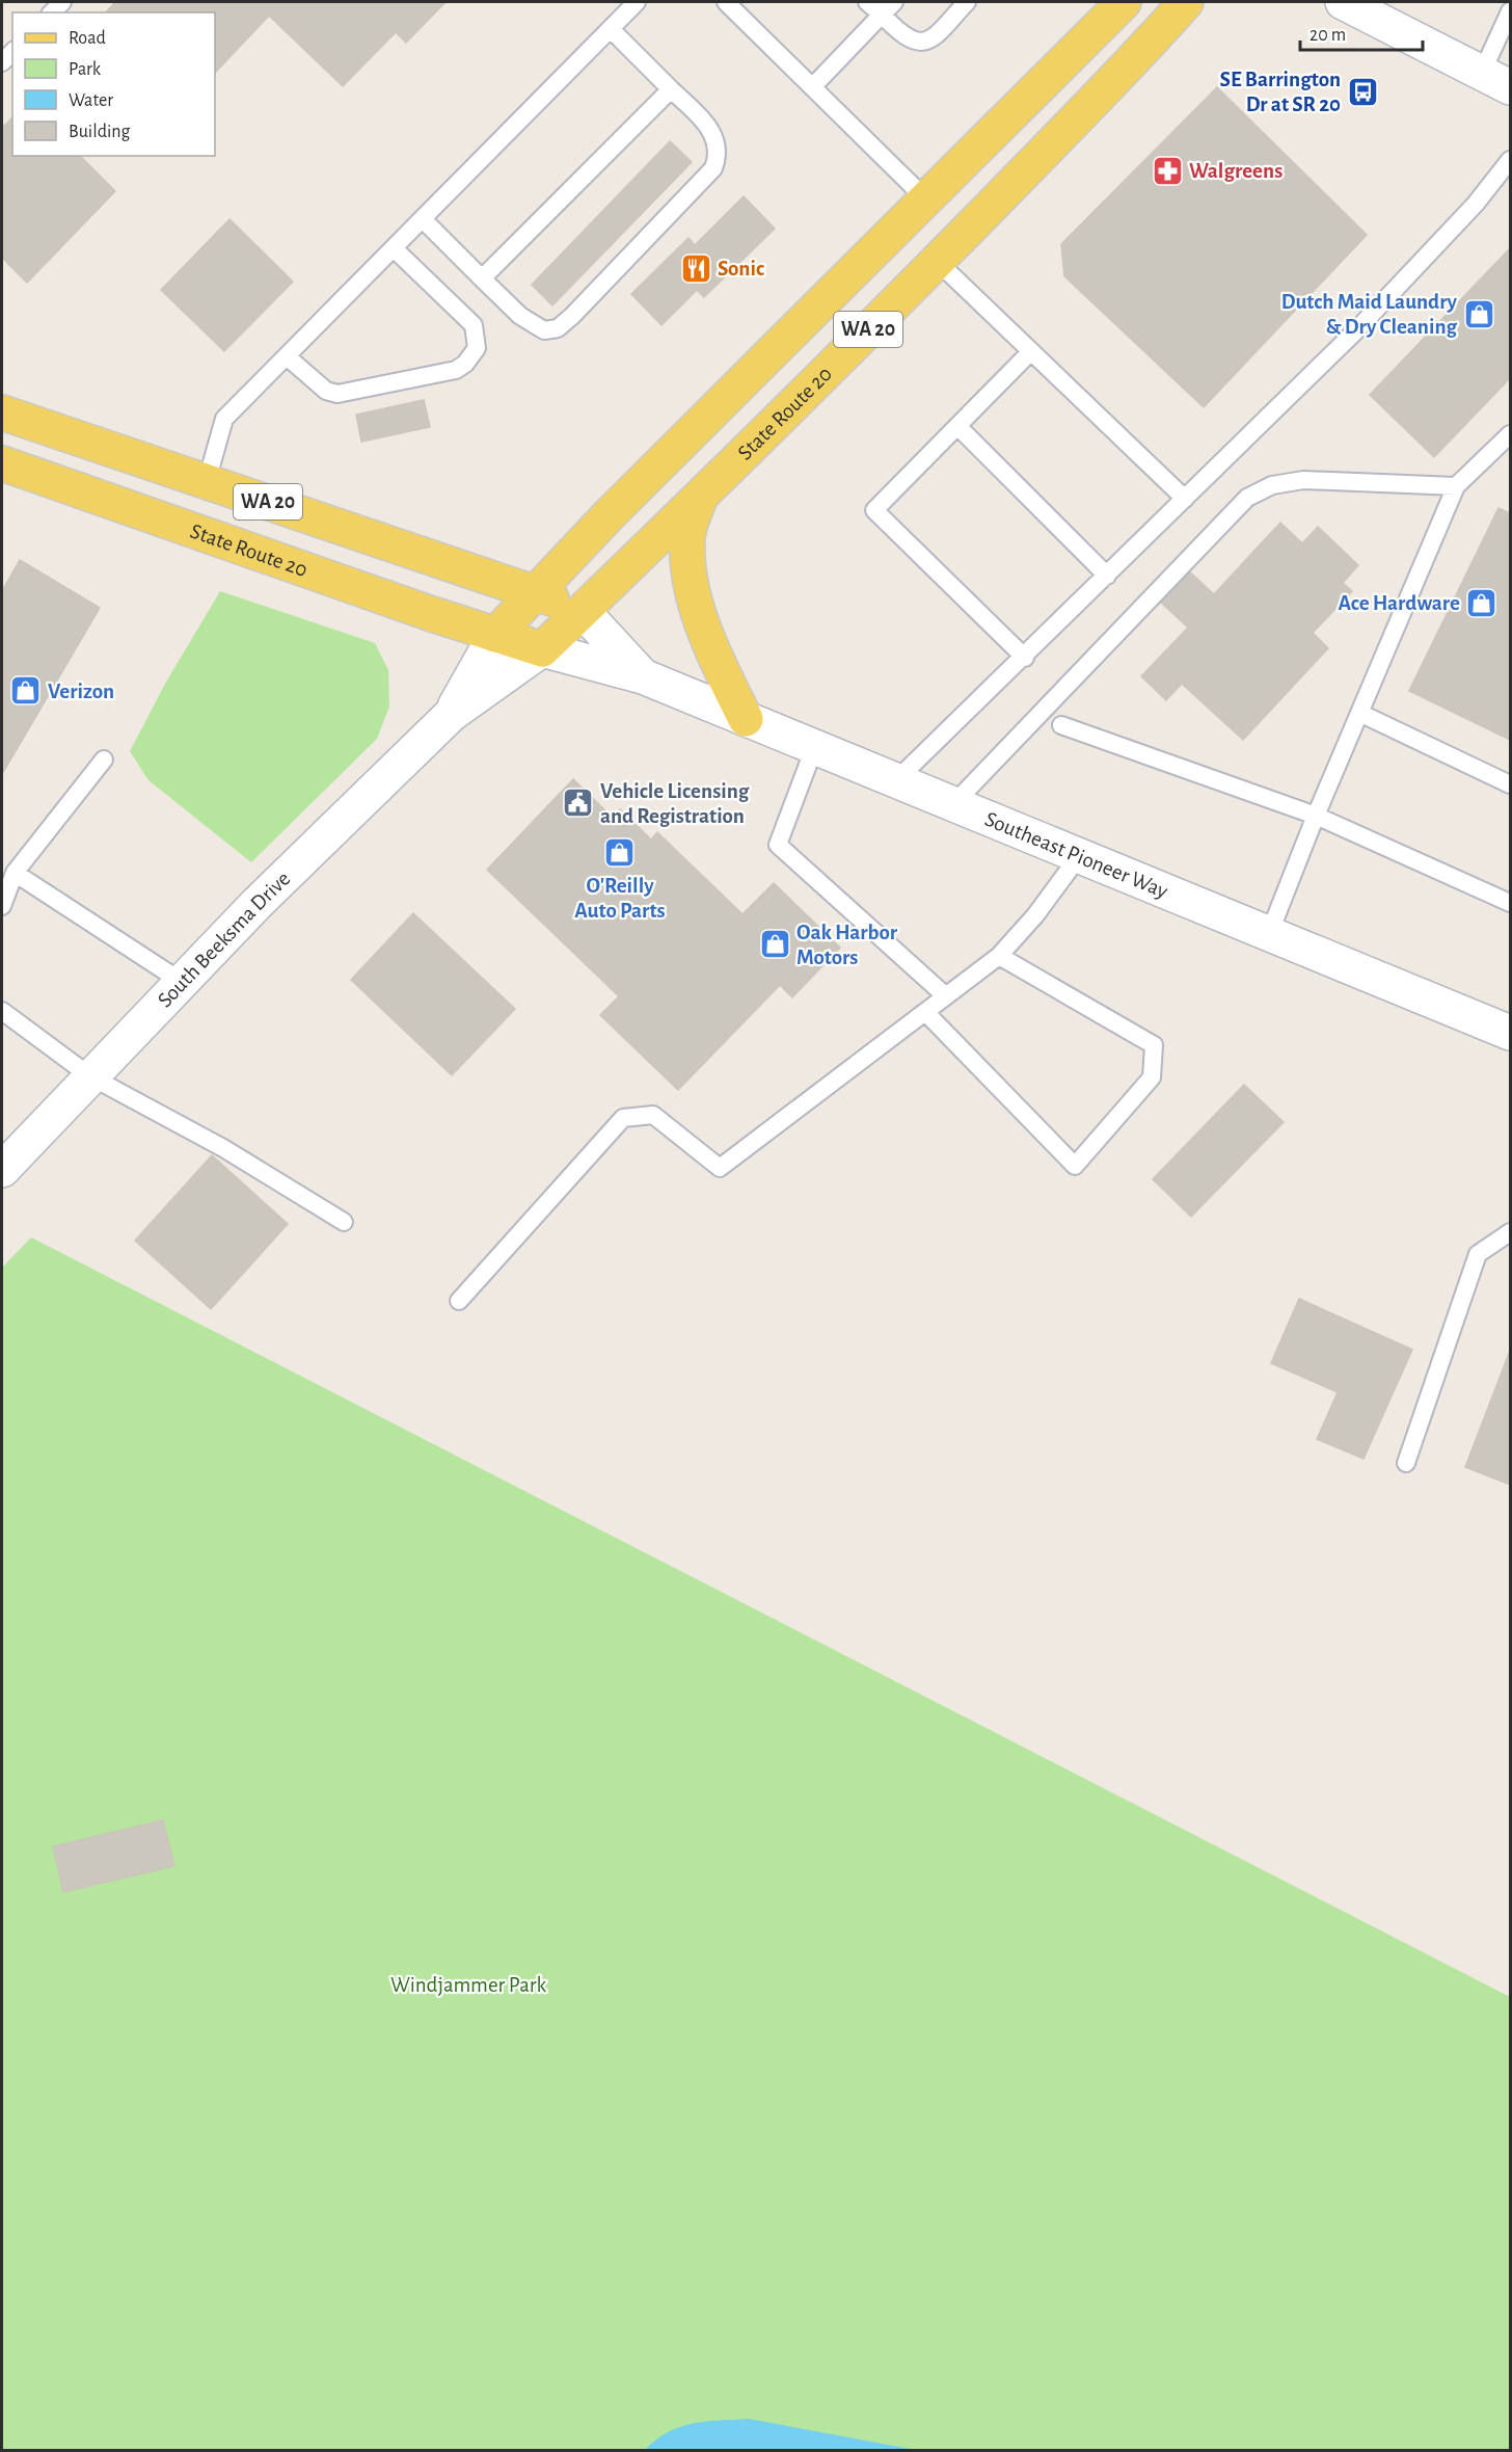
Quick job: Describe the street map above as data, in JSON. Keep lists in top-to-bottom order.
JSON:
{
  "streets": {
    "main road": [
      "WA 20",
      "State Route 20",
      "Southeast Pioneer Way",
      "South Beeksma Drive"
    ]
  },
  "crossings": [
    ["WA 20", "State Route 20"],
    ["WA 20", "Southeast Pioneer Way"],
    ["WA 20", "South Beeksma Drive"],
    ["State Route 20", "Southeast Pioneer Way"],
    ["State Route 20", "South Beeksma Drive"],
    ["Southeast Pioneer Way", "South Beeksma Drive"]
  ],
  "parks": ["Windjammer Park"],
  "places": {
    "bus stop": ["SE Barrington Dr at SR 20"],
    "pharmacy": ["Walgreens"],
    "restaurant": ["Sonic"],
    "shop": [
      "Dutch Maid Laundry & Dry Cleaning",
      "Ace Hardware",
      "Verizon",
      "O'Reilly Auto Parts",
      "Oak Harbor Motors"
    ],
    "public building": ["Vehicle Licensing and Registration"]
  },
  "legend": [
    "Road",
    "Park",
    "Water",
    "Building"
  ],
  "scale_bar": "20 m"
}
